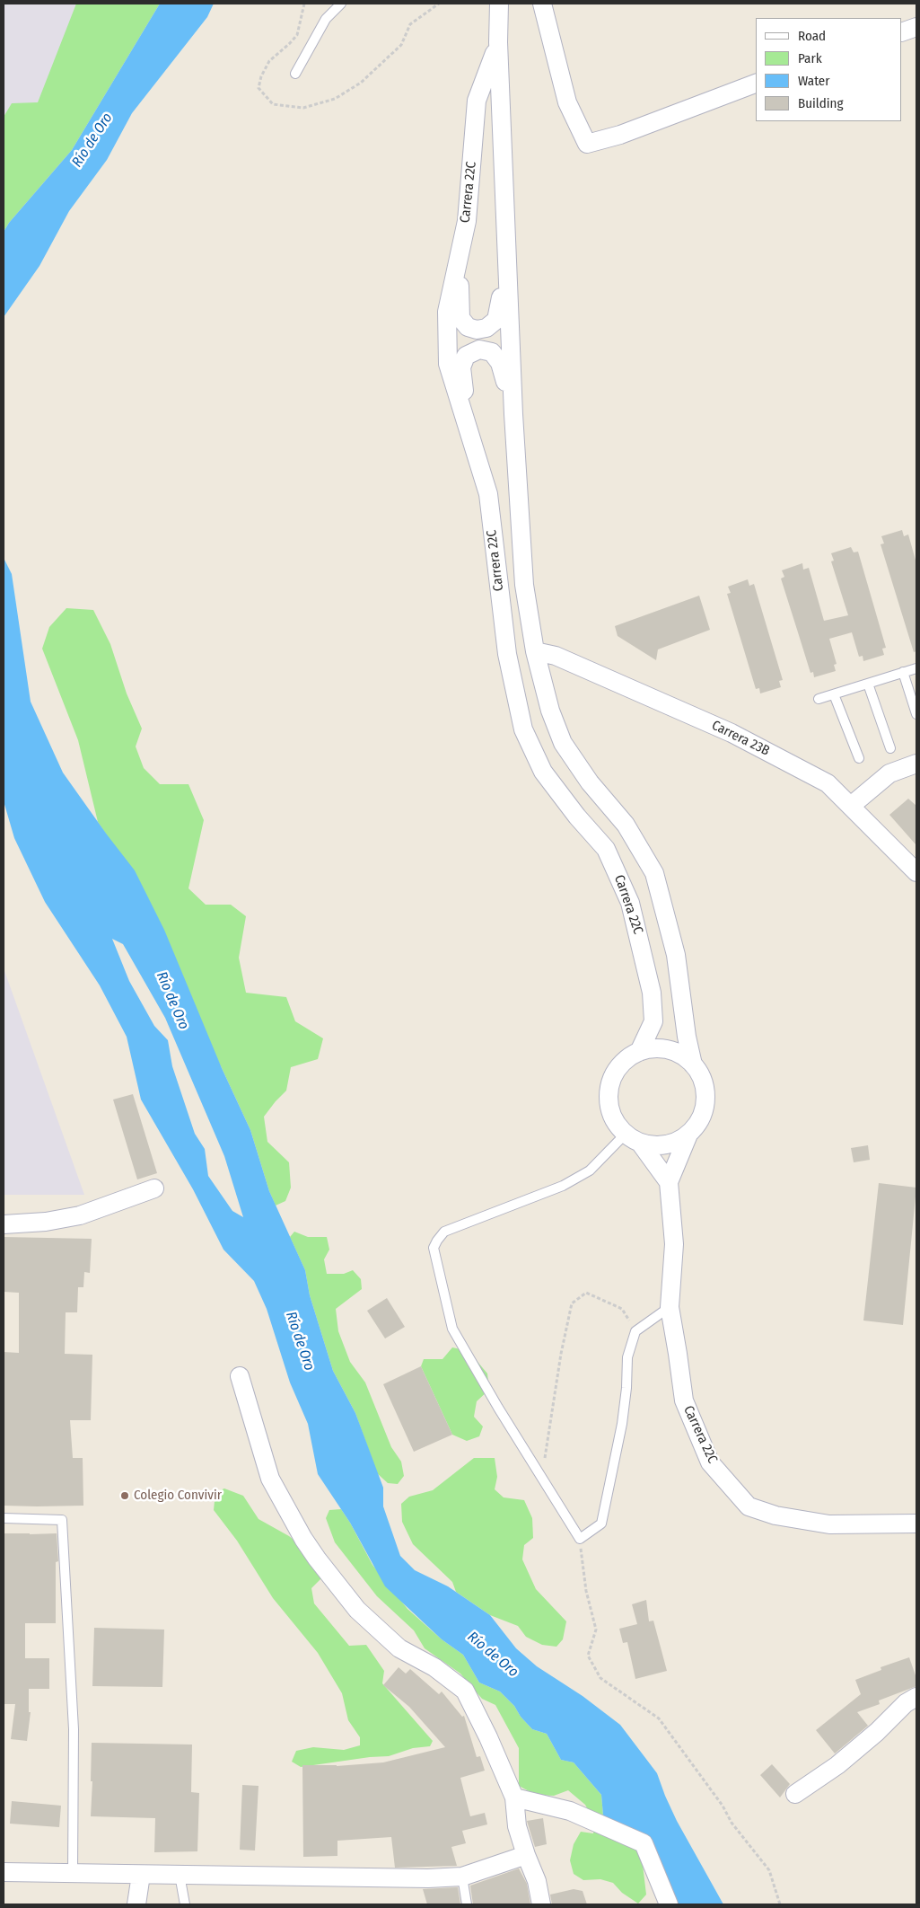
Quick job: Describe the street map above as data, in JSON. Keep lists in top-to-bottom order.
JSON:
{
  "streets": {
    "street": ["Carrera 22C", "Carrera 23B"]
  },
  "crossings": [
    ["Carrera 22C", "Carrera 23B"]
  ],
  "water": ["Río de Oro"],
  "places": ["Colegio Convivir"],
  "legend": [
    "Road",
    "Park",
    "Water",
    "Building"
  ]
}
